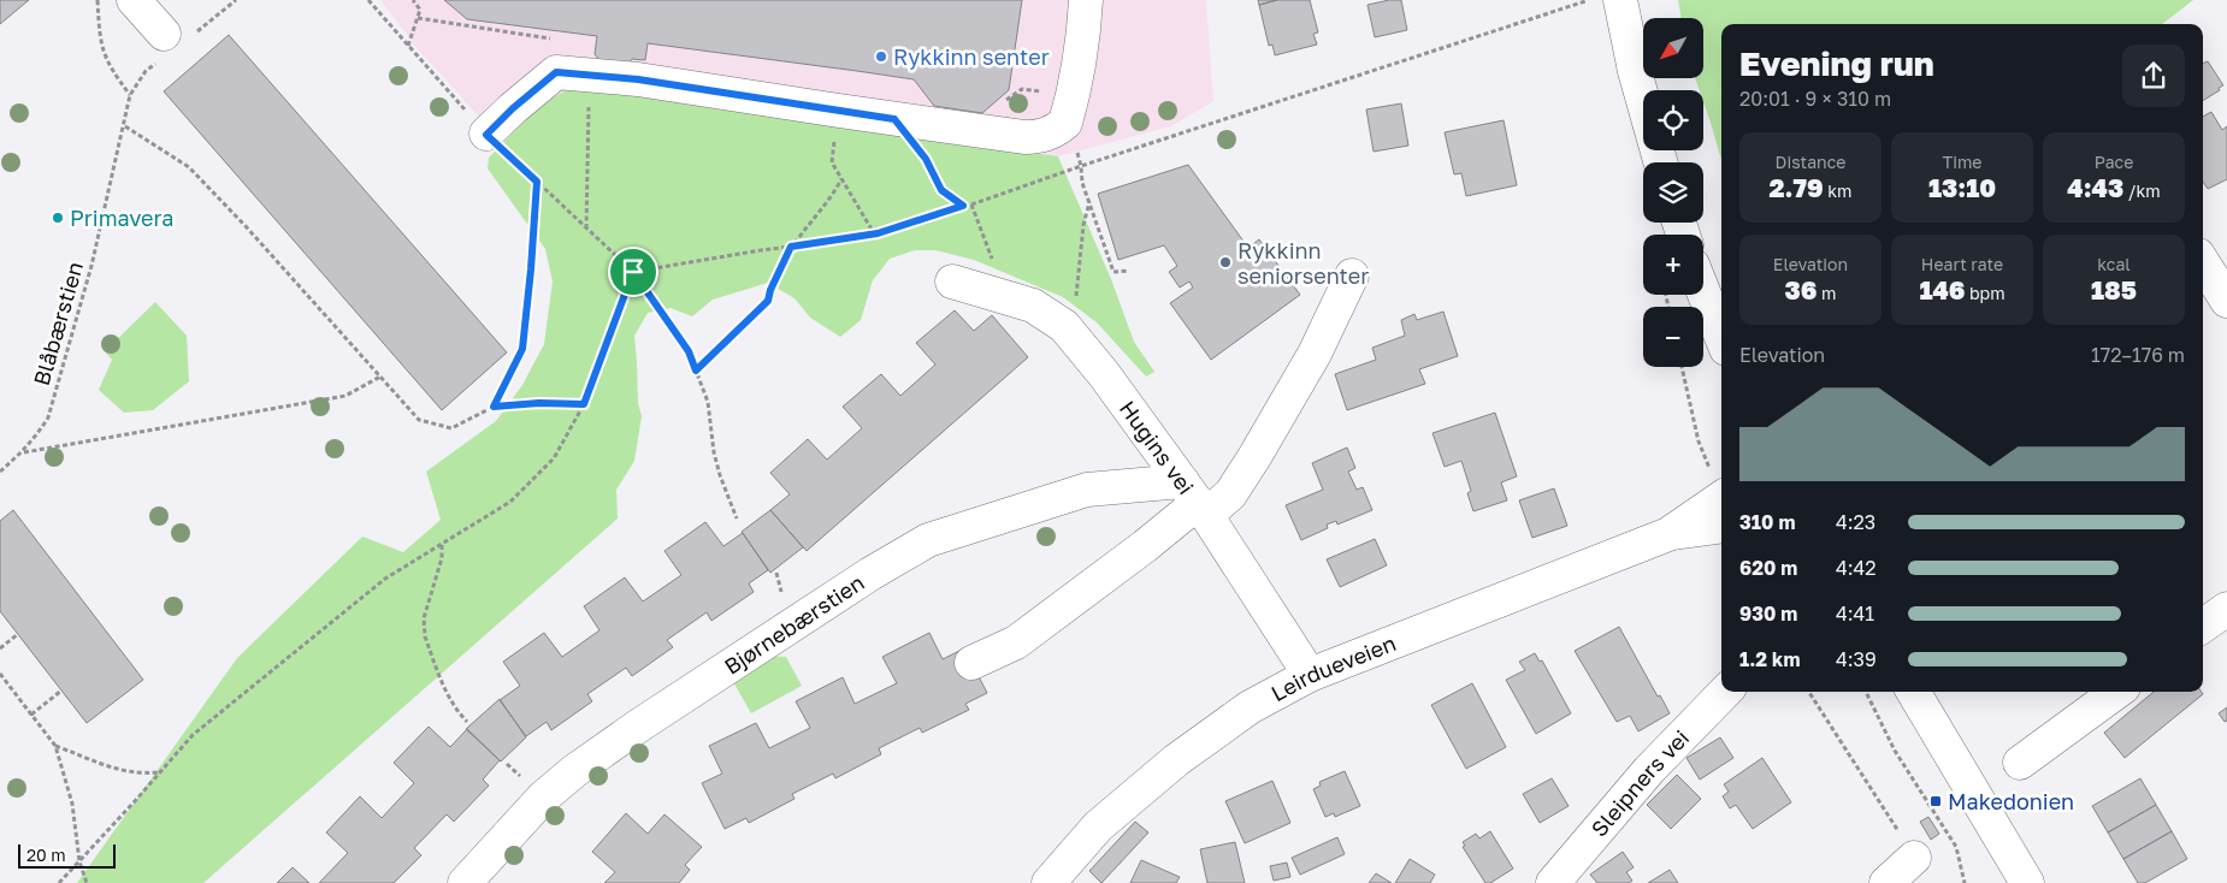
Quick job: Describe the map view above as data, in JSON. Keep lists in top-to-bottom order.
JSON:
{
  "streets": {
    "street": [
      "Hugins vei",
      "Bjørnebærstien",
      "Leirdueveien",
      "Sleipners vei"
    ],
    "path": ["Blåbærstien"]
  },
  "crossings": [
    ["Hugins vei", "Bjørnebærstien"],
    ["Hugins vei", "Leirdueveien"]
  ],
  "places": {
    "other": ["Rykkinn senter", "Primavera", "Rykkinn seniorsenter"],
    "transit": ["Makedonien"]
  },
  "scale_bar": "20 m",
  "north": "bottom left",
  "page": {
    "map_buttons": ["+", "−"],
    "heading": ["Evening run", "20:01 · 9 × 310 m"],
    "stats": [
      ["Distance", "2.79 km"],
      ["Time", "13:10"],
      ["Pace", "4:43 /km"],
      ["Elevation", "36 m"],
      ["Heart rate", "146 bpm"],
      ["kcal", "185"]
    ],
    "chart": ["Elevation", "172–176 m"],
    "list": [
      {
        "name": "310 m",
        "note": "4:23"
      },
      {
        "name": "620 m",
        "note": "4:42"
      },
      {
        "name": "930 m",
        "note": "4:41"
      },
      {
        "name": "1.2 km",
        "note": "4:39"
      }
    ],
    "scale": "20 m"
  }
}
